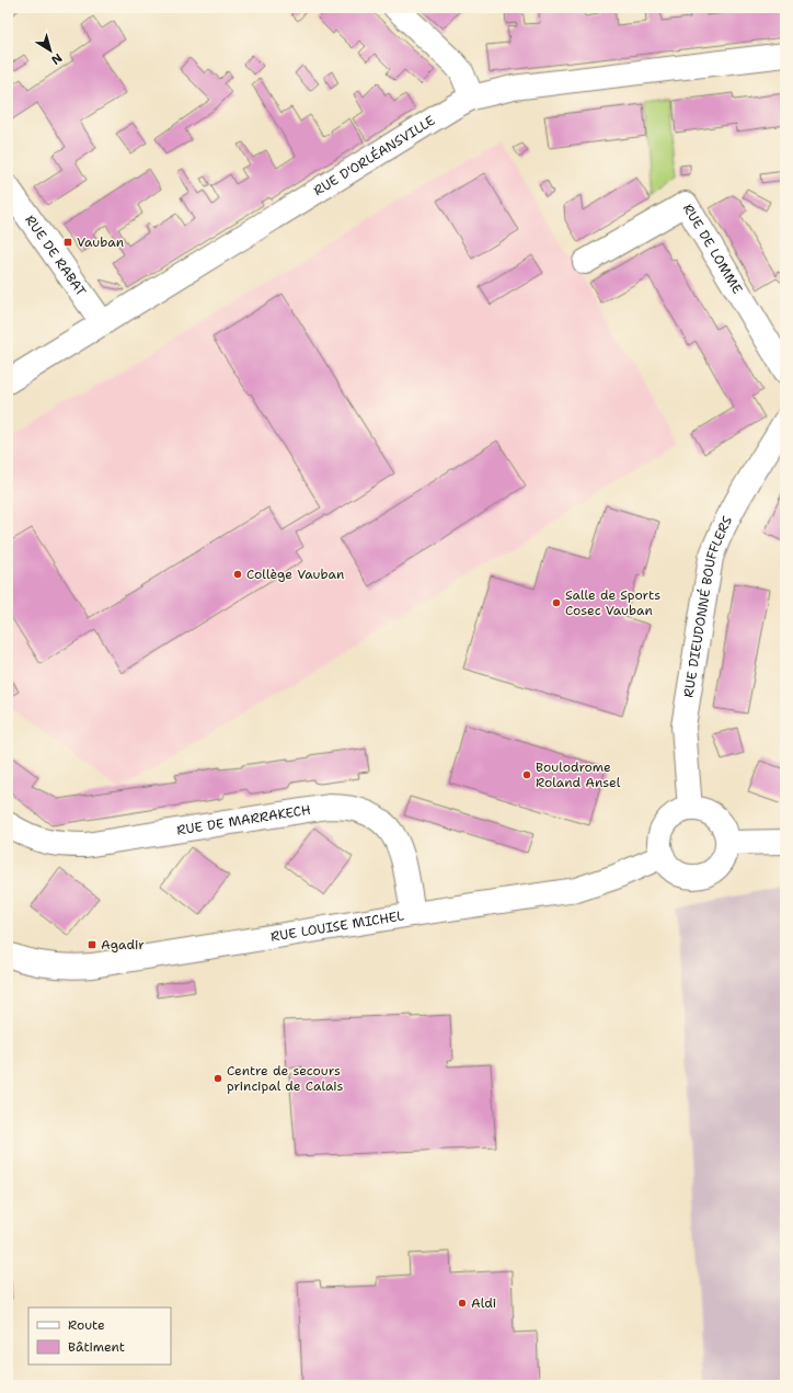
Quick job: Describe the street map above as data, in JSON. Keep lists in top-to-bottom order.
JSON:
{
  "streets": {
    "street": [
      "RUE D'ORLÉANSVILLE",
      "RUE DE LOMME",
      "RUE DE RABAT",
      "RUE DIEUDONNÉ BOUFFLERS",
      "RUE DE MARRAKECH",
      "RUE LOUISE MICHEL"
    ]
  },
  "crossings": [
    ["RUE D'ORLÉANSVILLE", "RUE DE RABAT"],
    ["RUE DIEUDONNÉ BOUFFLERS", "RUE LOUISE MICHEL"],
    ["RUE DE MARRAKECH", "RUE LOUISE MICHEL"]
  ],
  "places": {
    "transit": ["Vauban", "Agadir"],
    "other": [
      "Collège Vauban",
      "Salle de Sports Cosec Vauban",
      "Boulodrome Roland Ansel",
      "Centre de secours principal de Calais",
      "Aldi"
    ]
  },
  "legend": ["Route", "Bâtiment"],
  "north": "bottom right"
}
